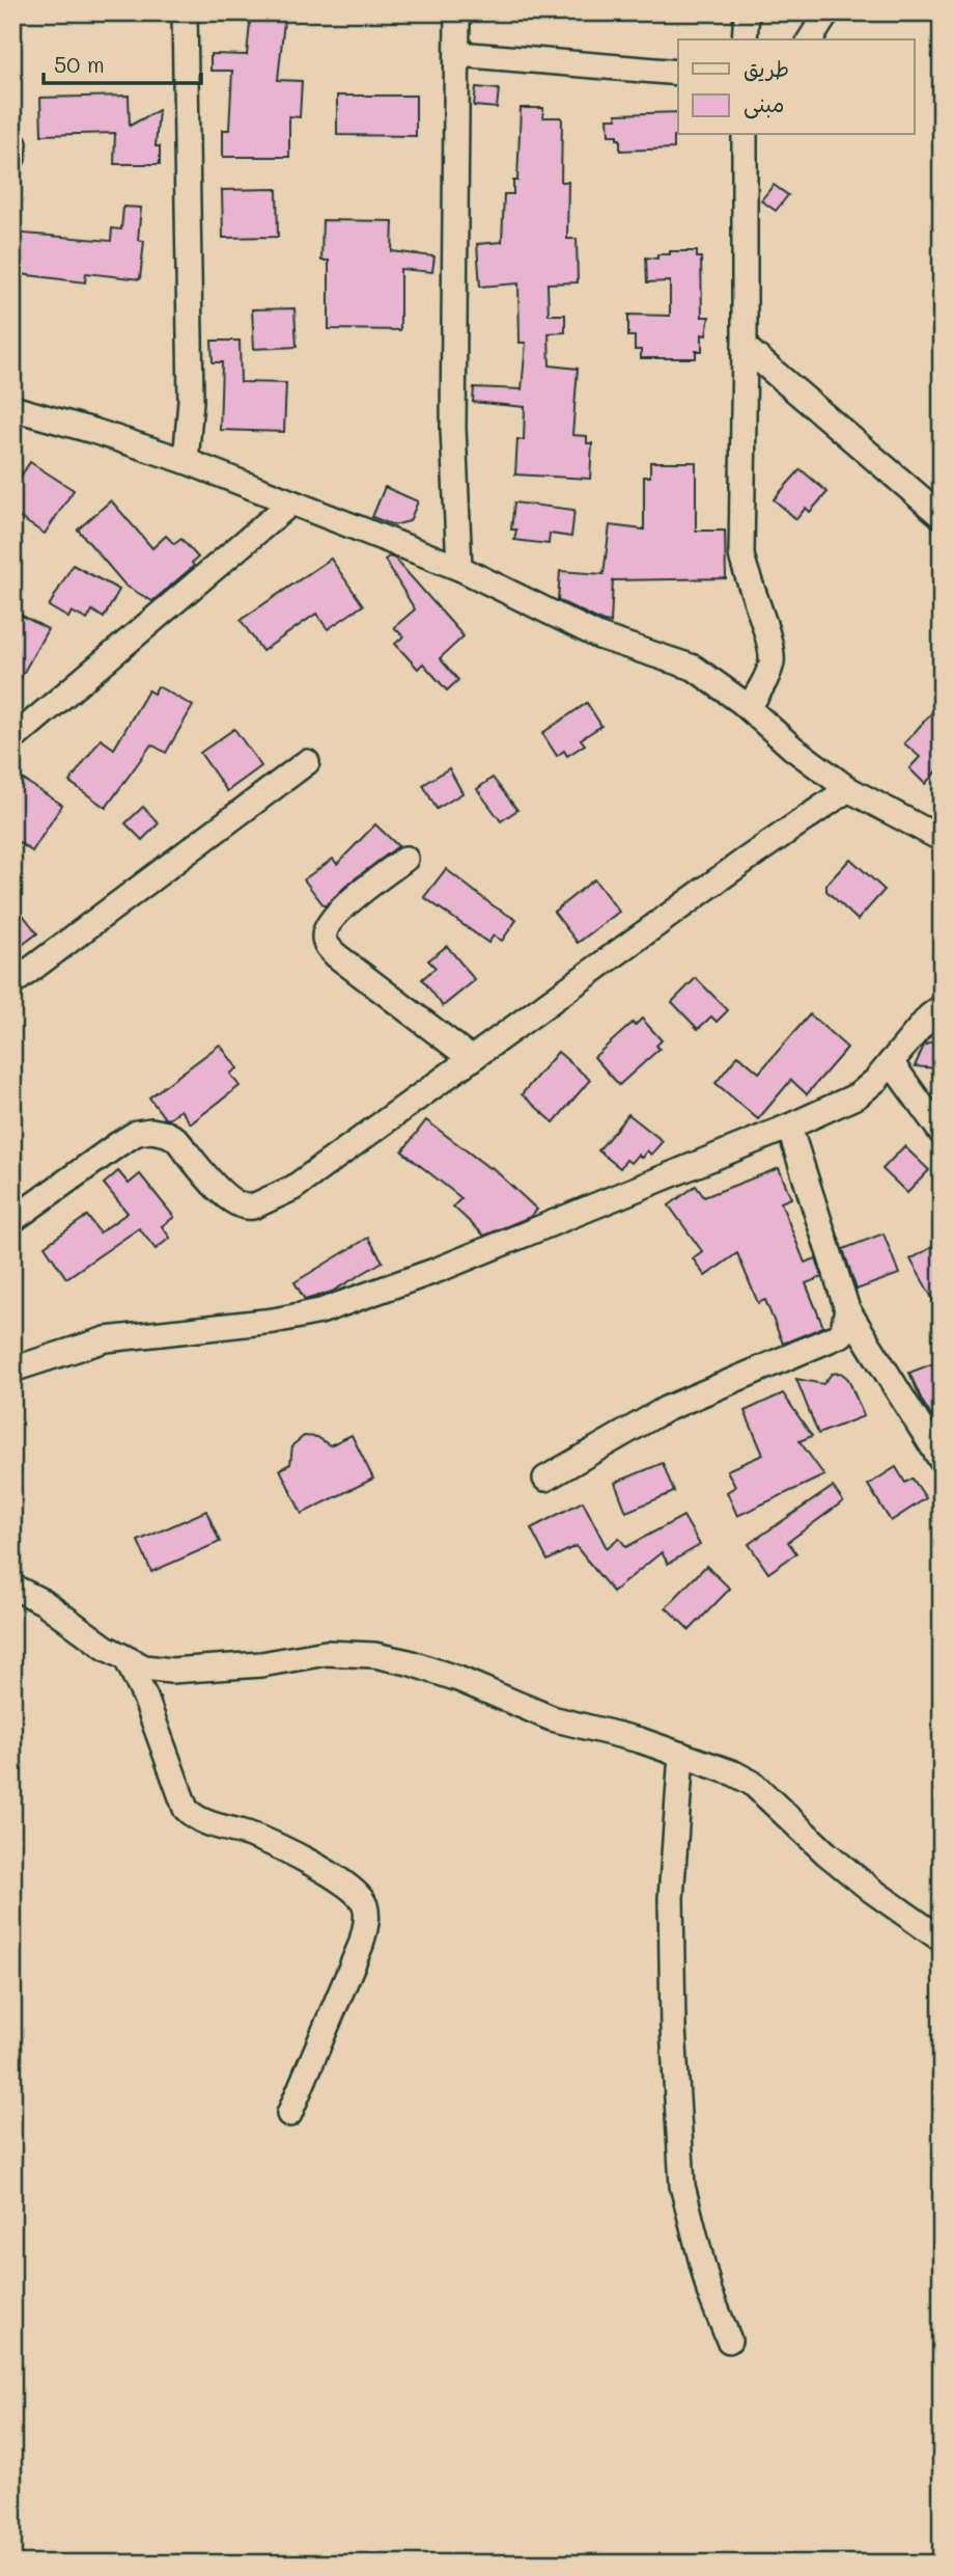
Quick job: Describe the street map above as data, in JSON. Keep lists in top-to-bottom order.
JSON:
{
  "legend": ["طريق", "مبنى"],
  "scale_bar": "50 m"
}
